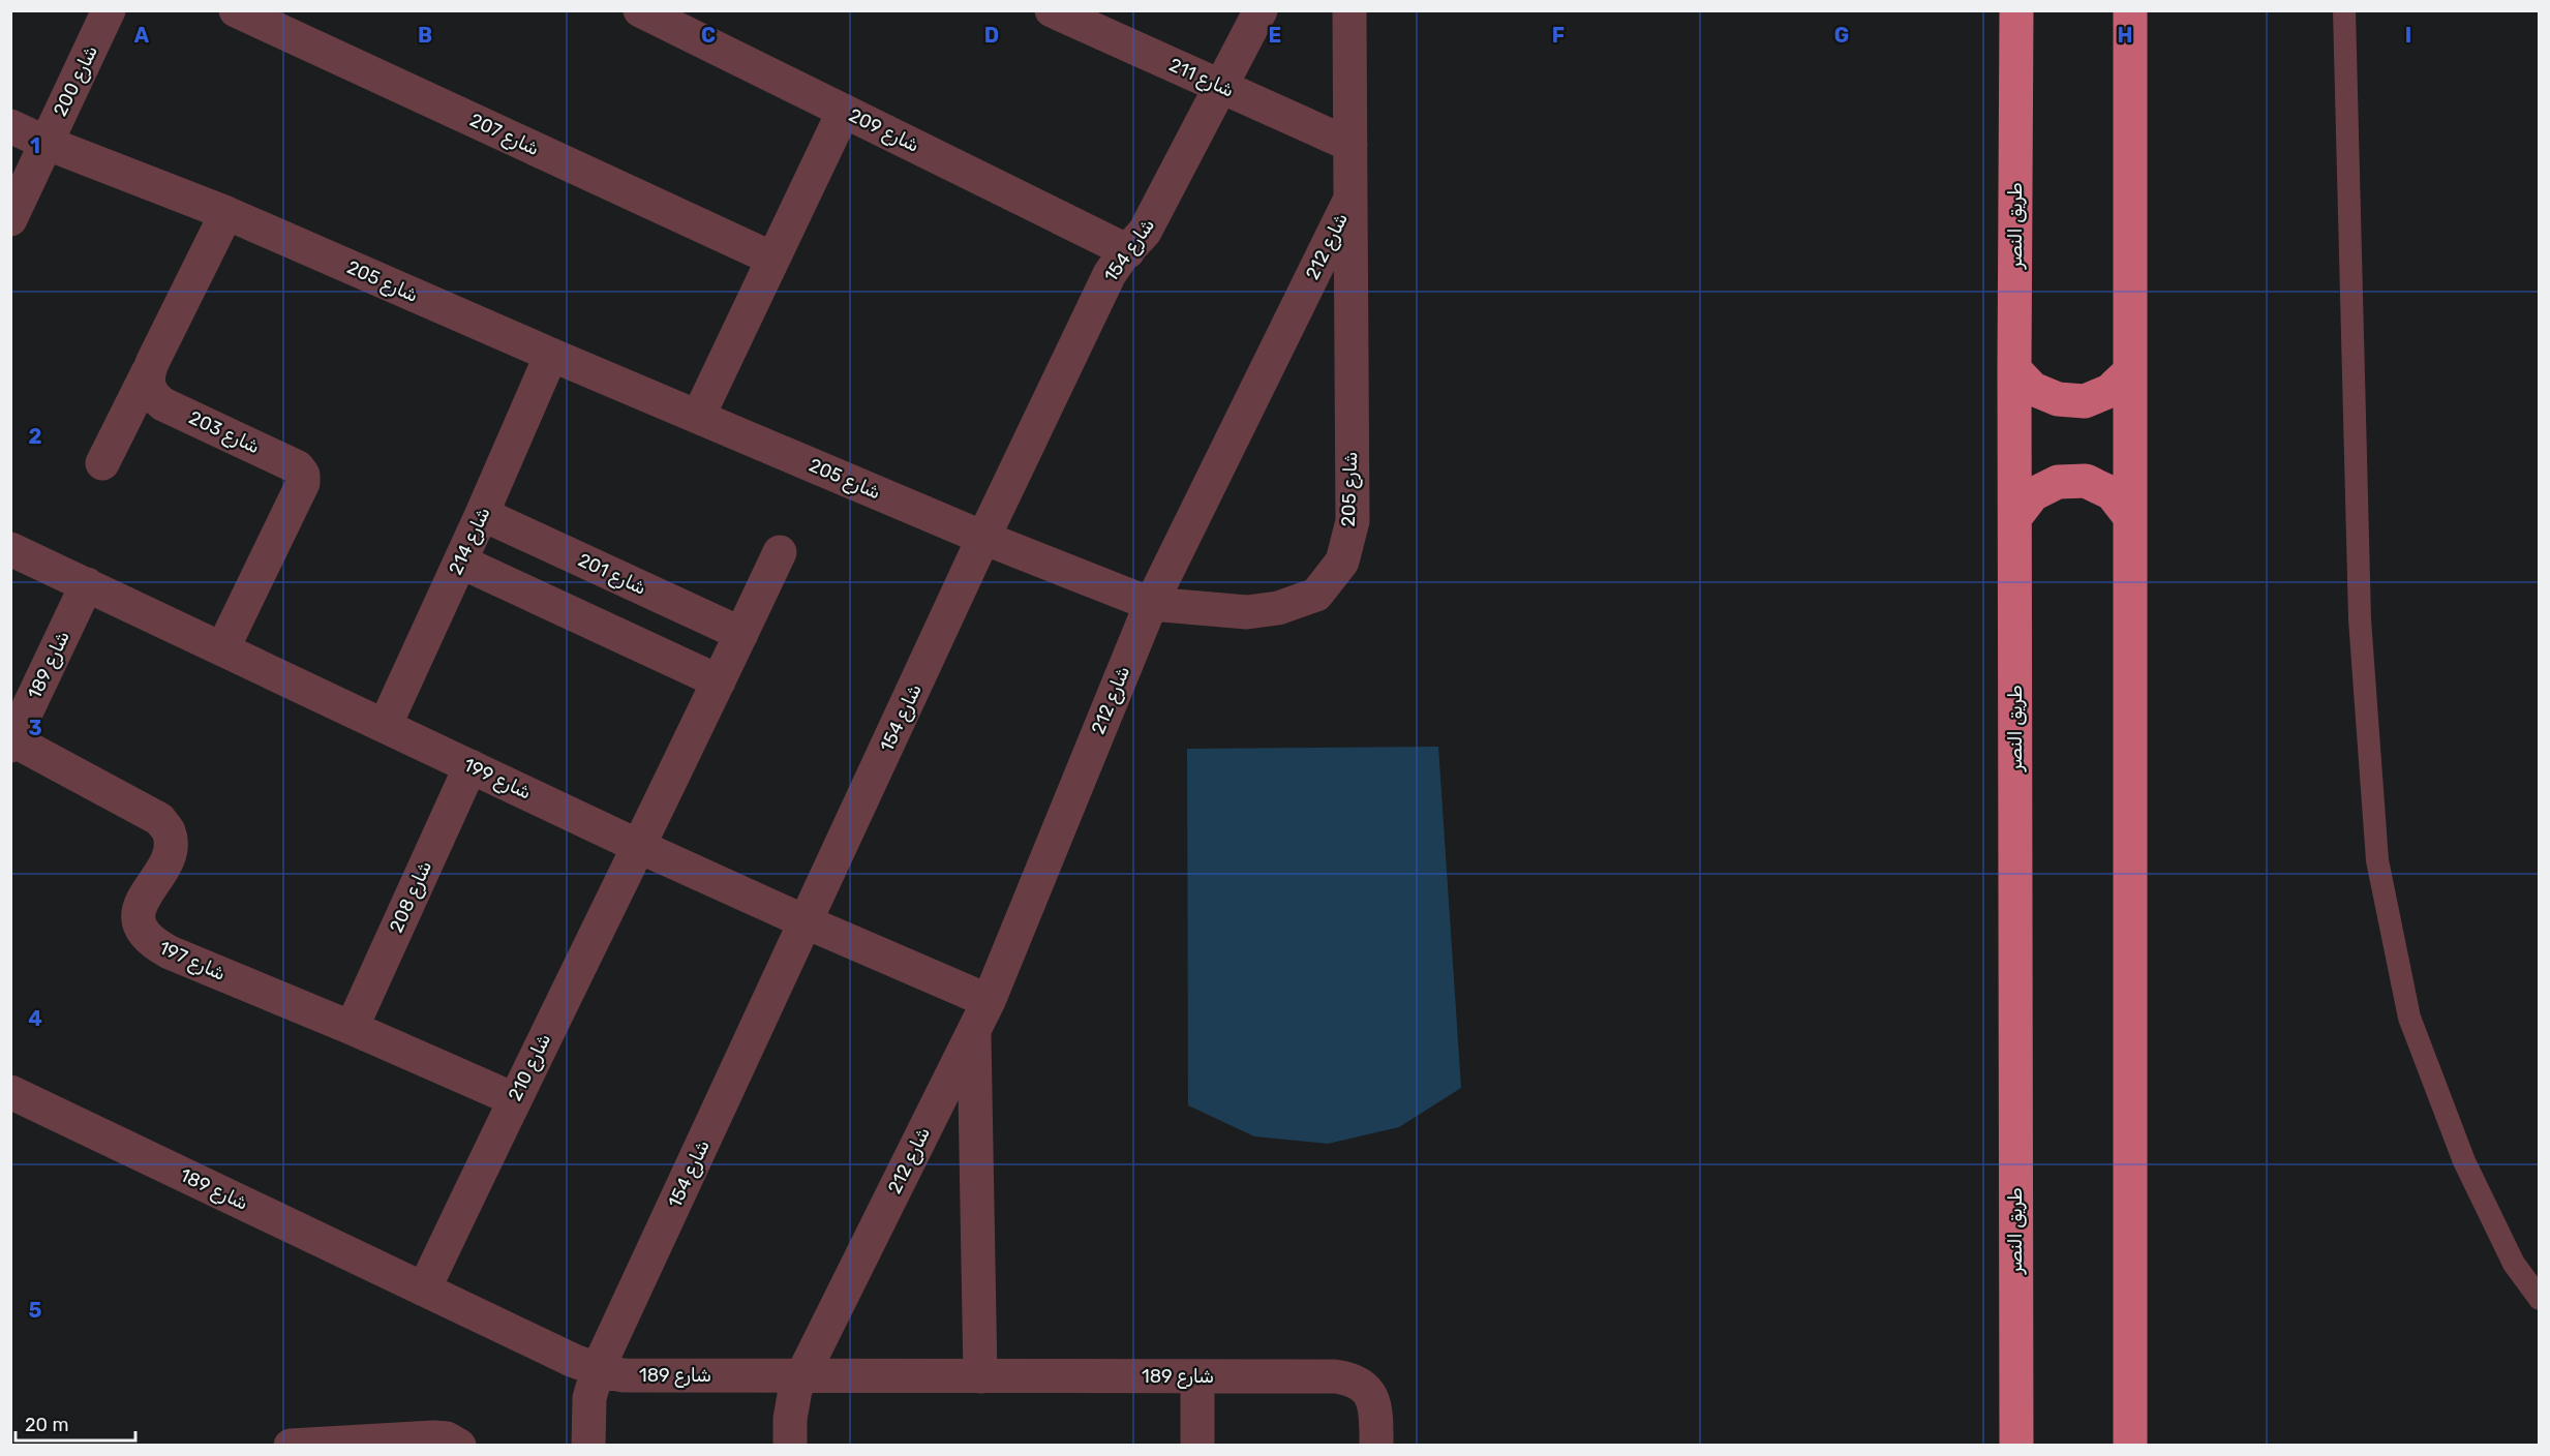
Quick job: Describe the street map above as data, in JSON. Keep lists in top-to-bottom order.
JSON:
{
  "streets": {
    "highway": ["طريق النصر"],
    "street": [
      "شارع 211",
      "شارع 200",
      "شارع 209",
      "شارع 207",
      "شارع 212",
      "شارع 154",
      "شارع 205",
      "شارع 203",
      "شارع 214",
      "شارع 201",
      "شارع 189",
      "شارع 199",
      "شارع 208",
      "شارع 197",
      "شارع 210"
    ]
  },
  "crossings": [
    ["شارع 211", "شارع 212"],
    ["شارع 211", "شارع 154"],
    ["شارع 200", "شارع 205"],
    ["شارع 209", "شارع 154"],
    ["شارع 212", "شارع 205"],
    ["شارع 212", "شارع 189"],
    ["شارع 212", "شارع 199"],
    ["شارع 154", "شارع 205"],
    ["شارع 154", "شارع 189"],
    ["شارع 154", "شارع 199"],
    ["شارع 205", "شارع 214"],
    ["شارع 203", "شارع 199"],
    ["شارع 214", "شارع 201"],
    ["شارع 214", "شارع 199"],
    ["شارع 189", "شارع 199"],
    ["شارع 189", "شارع 197"],
    ["شارع 189", "شارع 210"],
    ["شارع 199", "شارع 208"],
    ["شارع 199", "شارع 210"],
    ["شارع 208", "شارع 197"],
    ["شارع 197", "شارع 210"]
  ],
  "scale_bar": "20 m",
  "grid": {
    "columns": [
      "A",
      "B",
      "C",
      "D",
      "E",
      "F",
      "G",
      "H",
      "I"
    ],
    "rows": [
      "1",
      "2",
      "3",
      "4",
      "5"
    ]
  }
}
